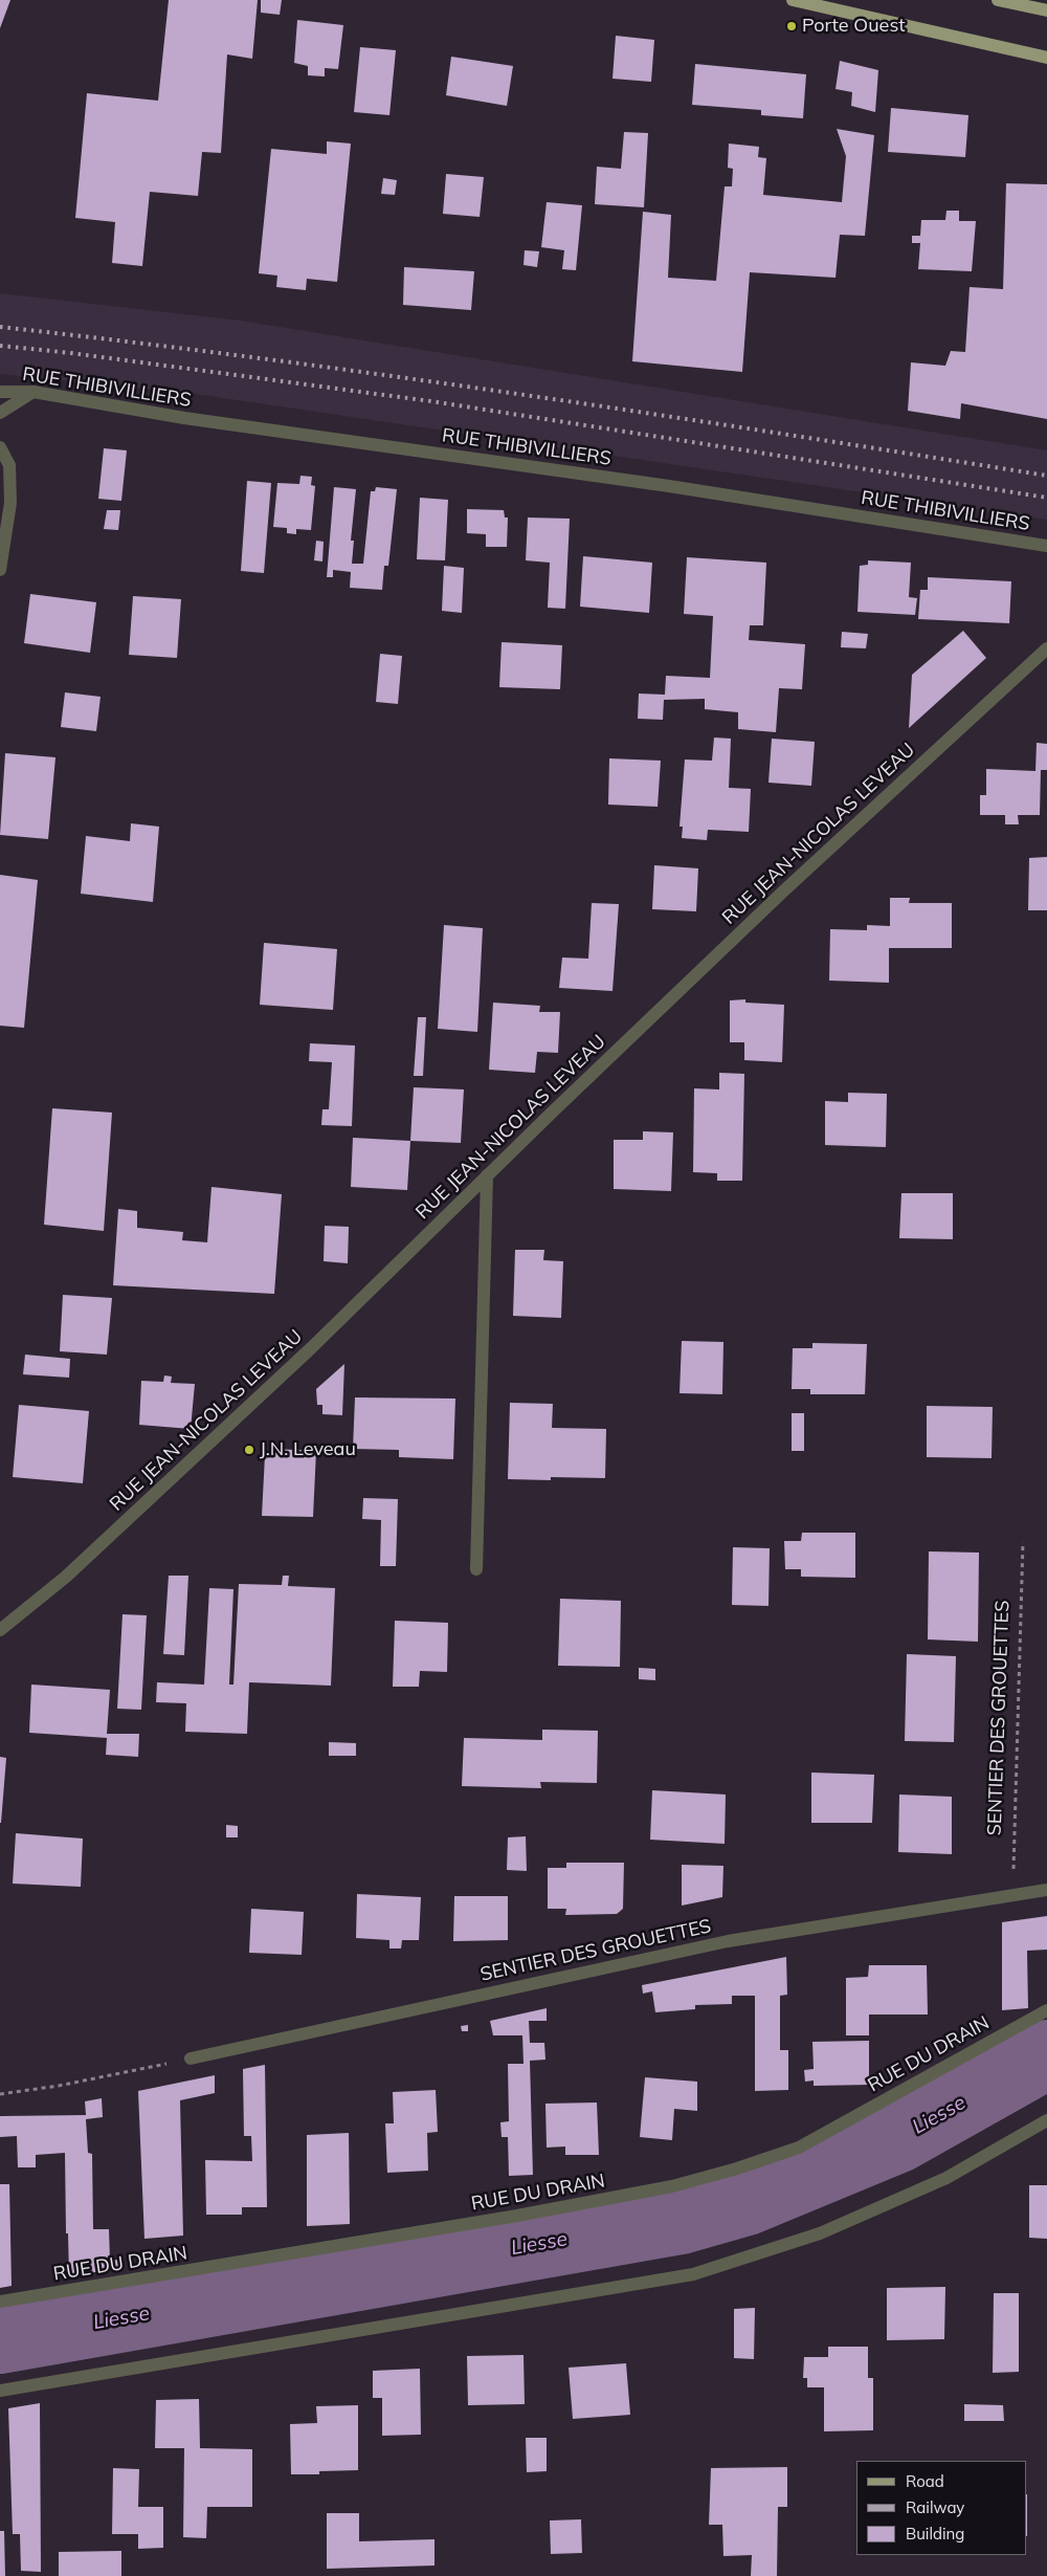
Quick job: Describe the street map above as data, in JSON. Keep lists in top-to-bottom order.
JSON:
{
  "streets": {
    "street": [
      "RUE THIBIVILLIERS",
      "RUE JEAN-NICOLAS LEVEAU",
      "SENTIER DES GROUETTES",
      "RUE DU DRAIN"
    ]
  },
  "water": ["Liesse"],
  "places": ["Porte Ouest", "J.N. Leveau"],
  "legend": ["Road", "Railway", "Building"]
}
